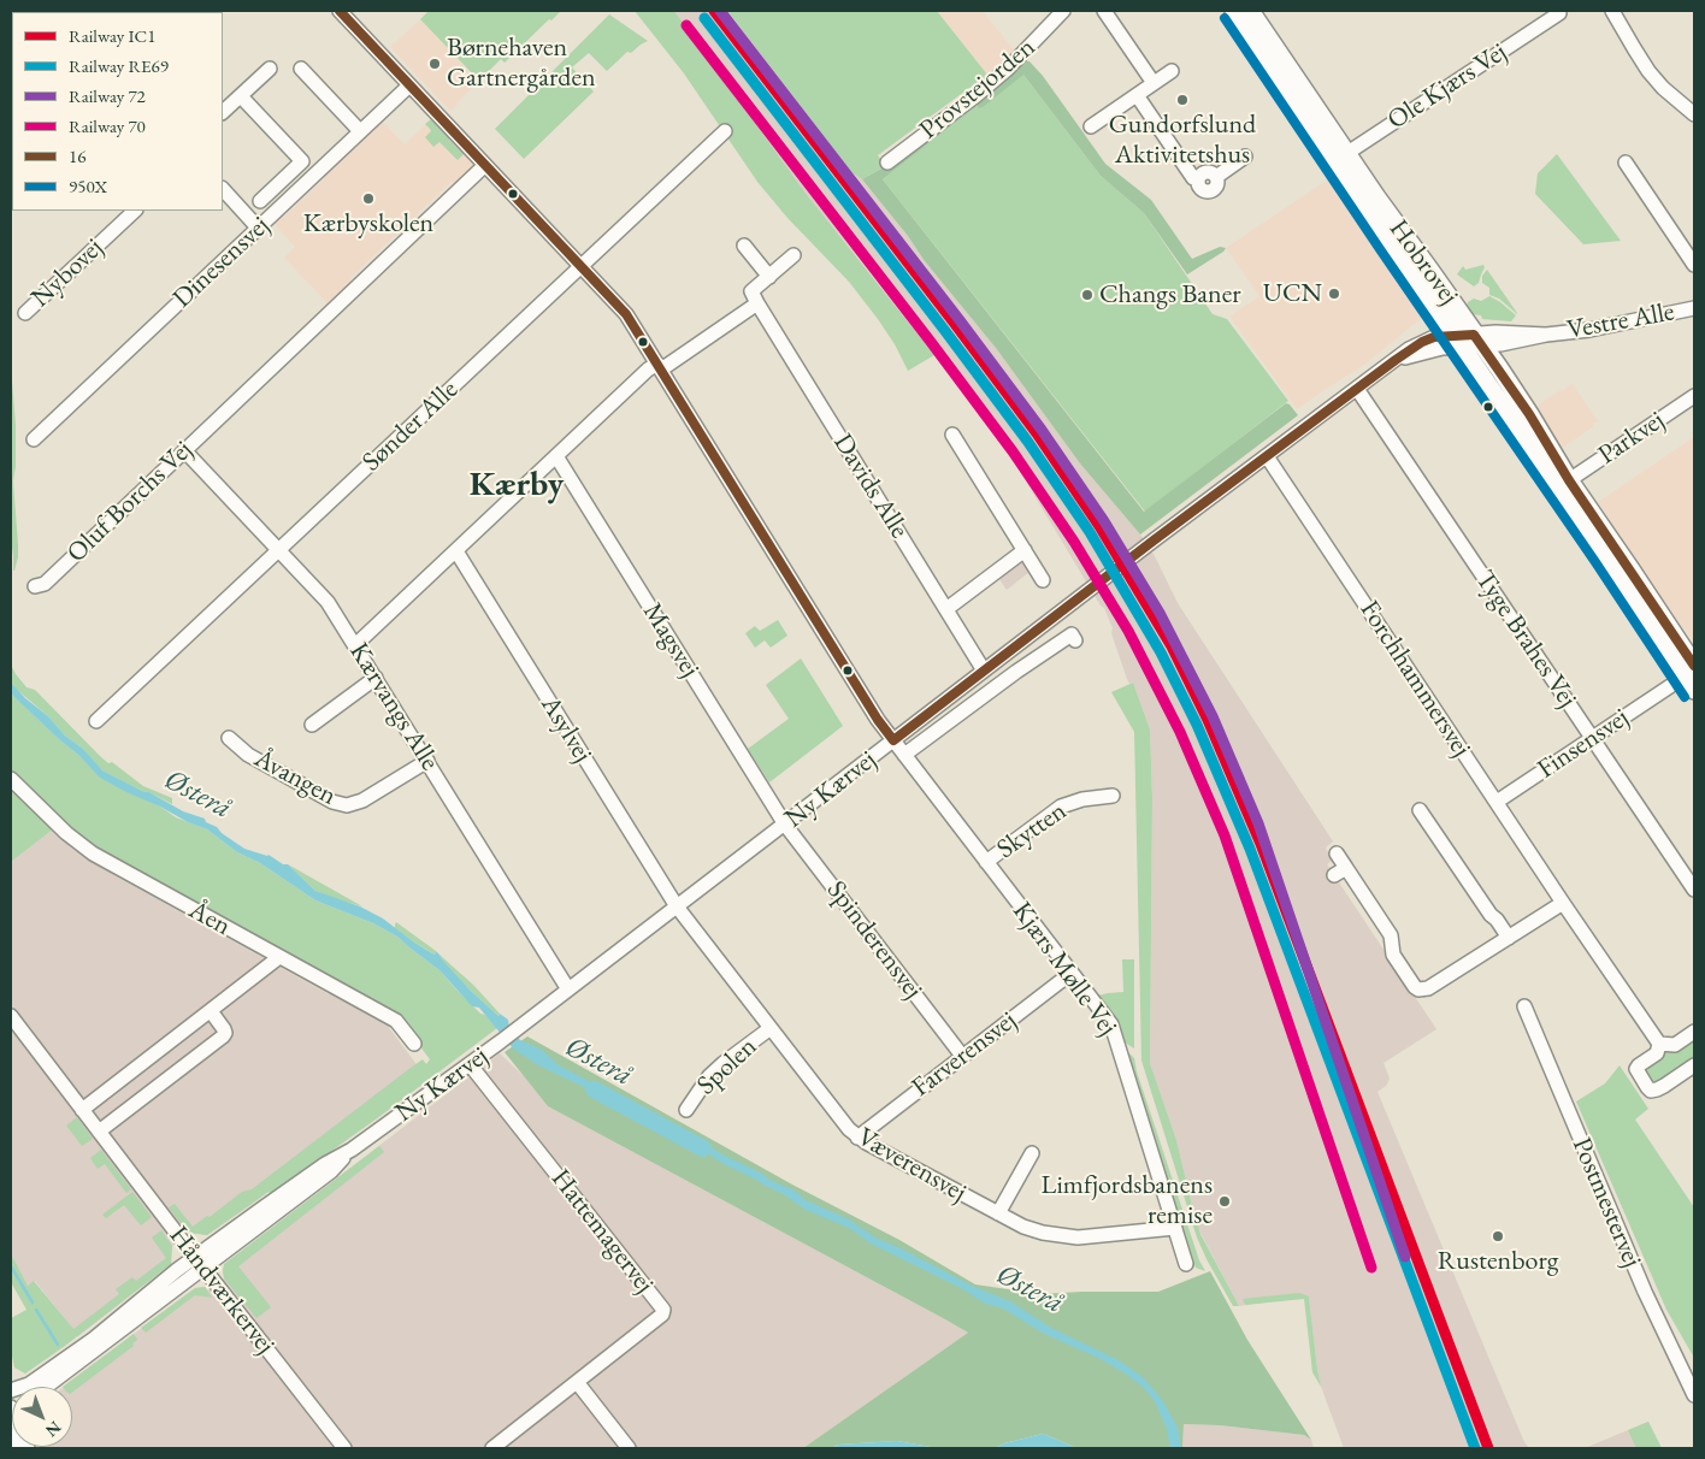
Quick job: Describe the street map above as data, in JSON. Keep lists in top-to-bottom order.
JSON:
{
  "streets": {
    "main road": ["Hobrovej"],
    "street": [
      "Ole Kjærs Vej",
      "Provstejorden",
      "Dinesensvej",
      "Nybovej",
      "Vestre Alle",
      "Sønder Alle",
      "Parkvej",
      "Davids Alle",
      "Oluf Borchs Vej",
      "Tyge Brahes Vej",
      "Magsvej",
      "Forchhammersvej",
      "Kærvangs Alle",
      "Asylvej",
      "Finsensvej",
      "Åvangen",
      "Ny Kærvej",
      "Skytten",
      "Åen",
      "Spinderensvej",
      "Kjærs Mølle Vej",
      "Farverensvej",
      "Spolen",
      "Væverensvej",
      "Postmestervej",
      "Hattemagervej",
      "Håndværkervej"
    ]
  },
  "crossings": [
    ["Ole Kjærs Vej", "Hobrovej"],
    ["Dinesensvej", "Kjærs Mølle Vej"],
    ["Hobrovej", "Vestre Alle"],
    ["Hobrovej", "Parkvej"],
    ["Hobrovej", "Ny Kærvej"],
    ["Vestre Alle", "Ny Kærvej"],
    ["Sønder Alle", "Kærvangs Alle"],
    ["Sønder Alle", "Kjærs Mølle Vej"],
    ["Davids Alle", "Ny Kærvej"],
    ["Oluf Borchs Vej", "Kærvangs Alle"],
    ["Oluf Borchs Vej", "Kjærs Mølle Vej"],
    ["Tyge Brahes Vej", "Finsensvej"],
    ["Tyge Brahes Vej", "Ny Kærvej"],
    ["Magsvej", "Ny Kærvej"],
    ["Magsvej", "Spinderensvej"],
    ["Forchhammersvej", "Finsensvej"],
    ["Forchhammersvej", "Ny Kærvej"],
    ["Kærvangs Alle", "Åvangen"],
    ["Kærvangs Alle", "Ny Kærvej"],
    ["Asylvej", "Ny Kærvej"],
    ["Asylvej", "Væverensvej"],
    ["Ny Kærvej", "Spinderensvej"],
    ["Ny Kærvej", "Kjærs Mølle Vej"],
    ["Ny Kærvej", "Væverensvej"],
    ["Ny Kærvej", "Hattemagervej"],
    ["Ny Kærvej", "Håndværkervej"],
    ["Skytten", "Kjærs Mølle Vej"],
    ["Spinderensvej", "Farverensvej"],
    ["Kjærs Mølle Vej", "Farverensvej"],
    ["Kjærs Mølle Vej", "Væverensvej"],
    ["Farverensvej", "Væverensvej"],
    ["Spolen", "Væverensvej"]
  ],
  "districts": ["Kærby"],
  "water": ["Østerå"],
  "places": [
    "Børnehaven Gartnergården",
    "Gundorfslund Aktivitetshus",
    "Kærbyskolen",
    "UCN",
    "Changs Baner",
    "Limfjordsbanens remise",
    "Rustenborg"
  ],
  "lines": [
    "rail line IC1",
    "rail line 72",
    "transit line 16",
    "rail line RE69",
    "transit line 950X",
    "rail line 70"
  ],
  "legend": [
    "Railway IC1",
    "Railway RE69",
    "Railway 72",
    "Railway 70",
    "16",
    "950X"
  ],
  "north": "bottom right"
}
